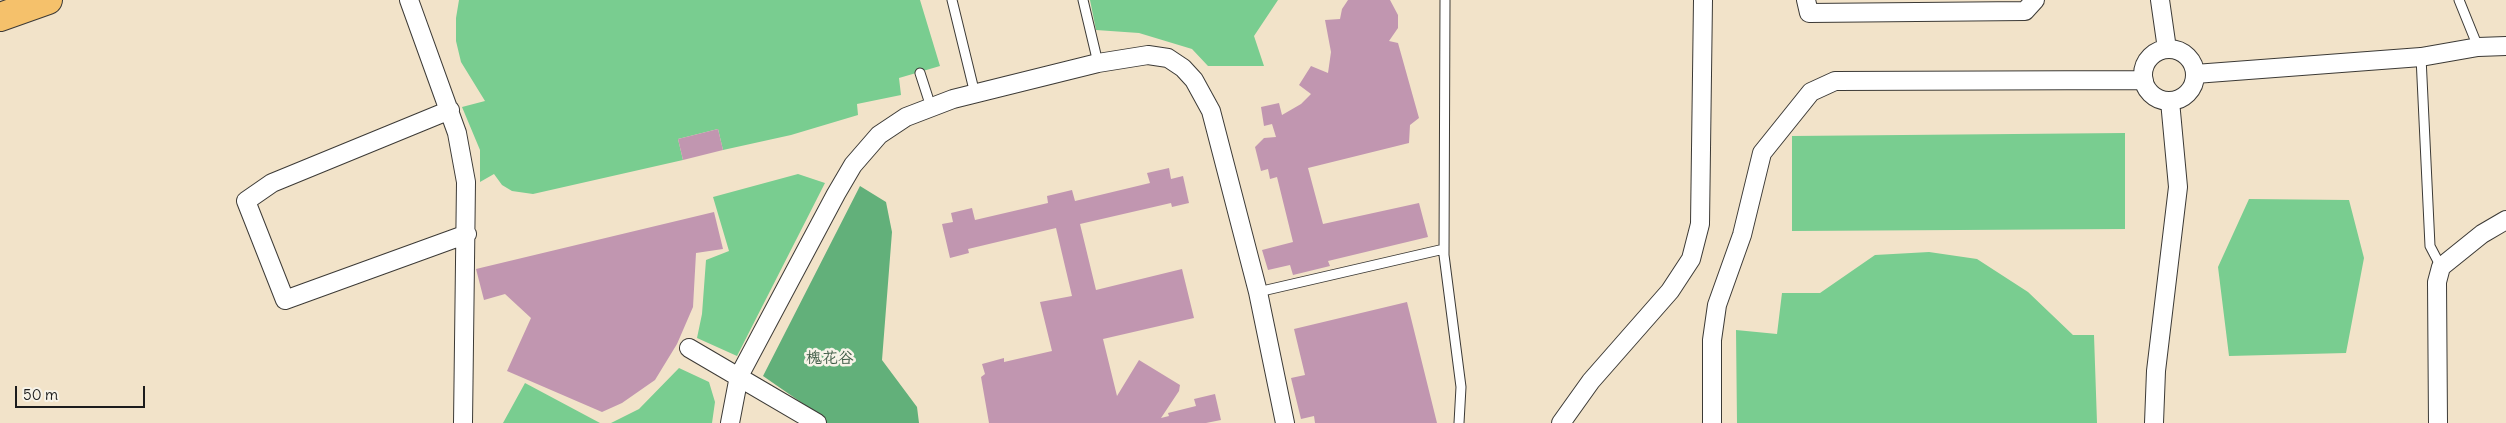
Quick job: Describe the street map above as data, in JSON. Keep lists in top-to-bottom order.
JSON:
{
  "parks": ["槐花谷"],
  "scale_bar": "50 m"
}
